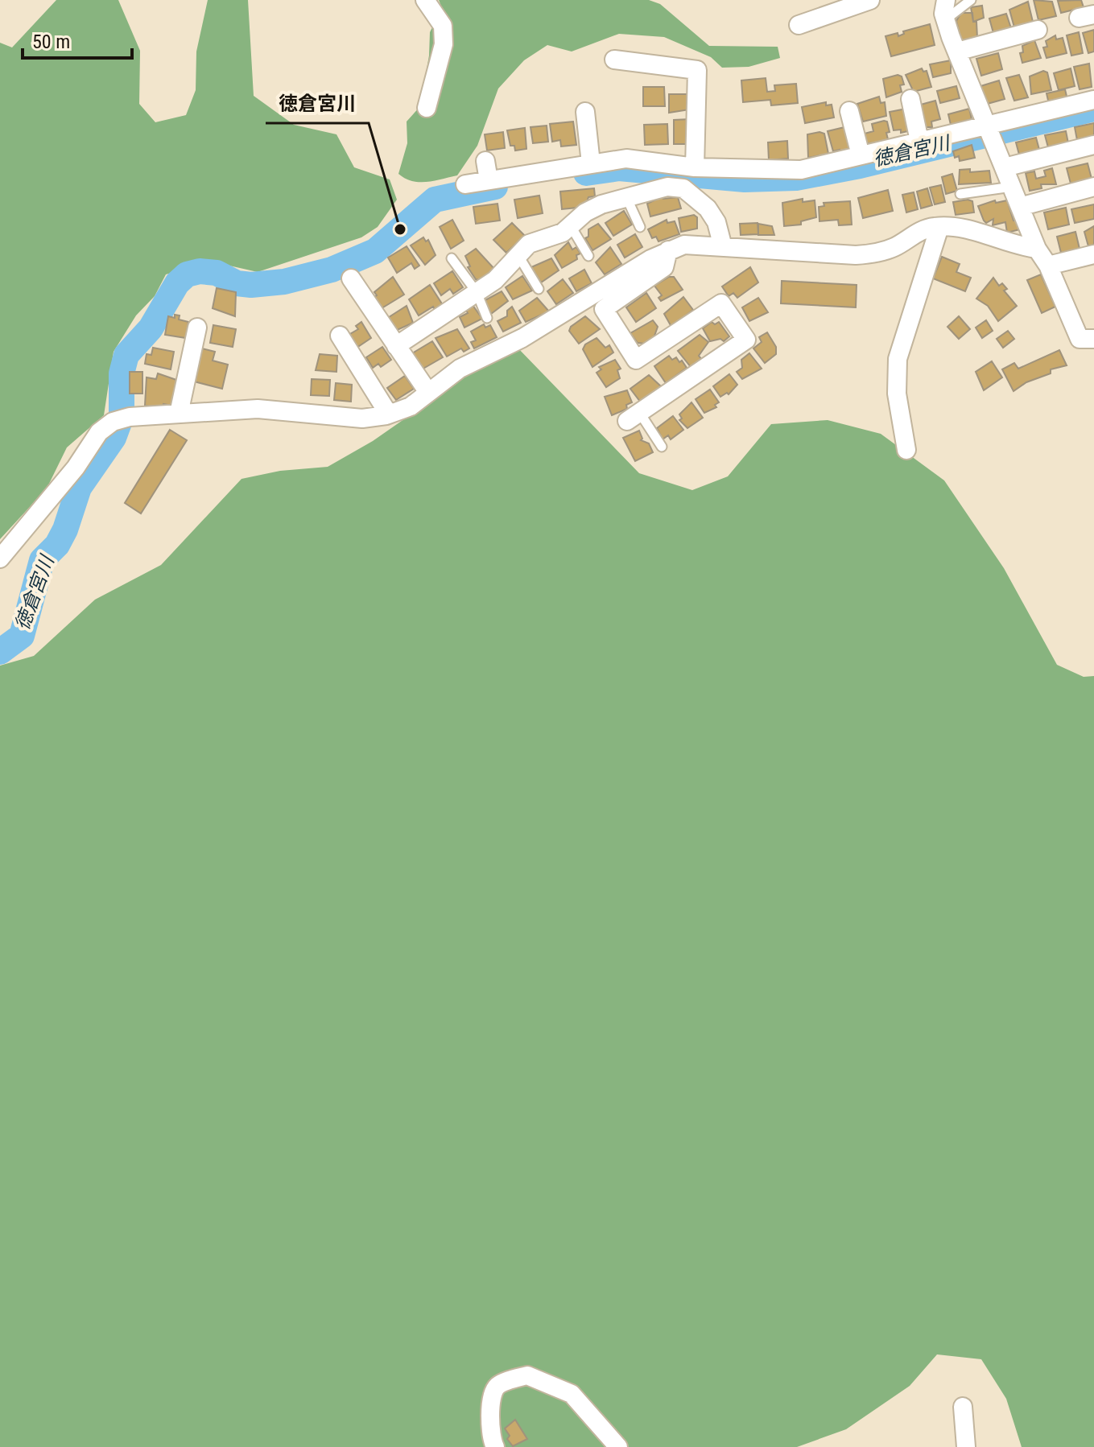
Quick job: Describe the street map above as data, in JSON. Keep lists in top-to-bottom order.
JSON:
{
  "water": ["徳倉宮川"],
  "places": ["徳倉宮川"],
  "scale_bar": "50 m"
}
